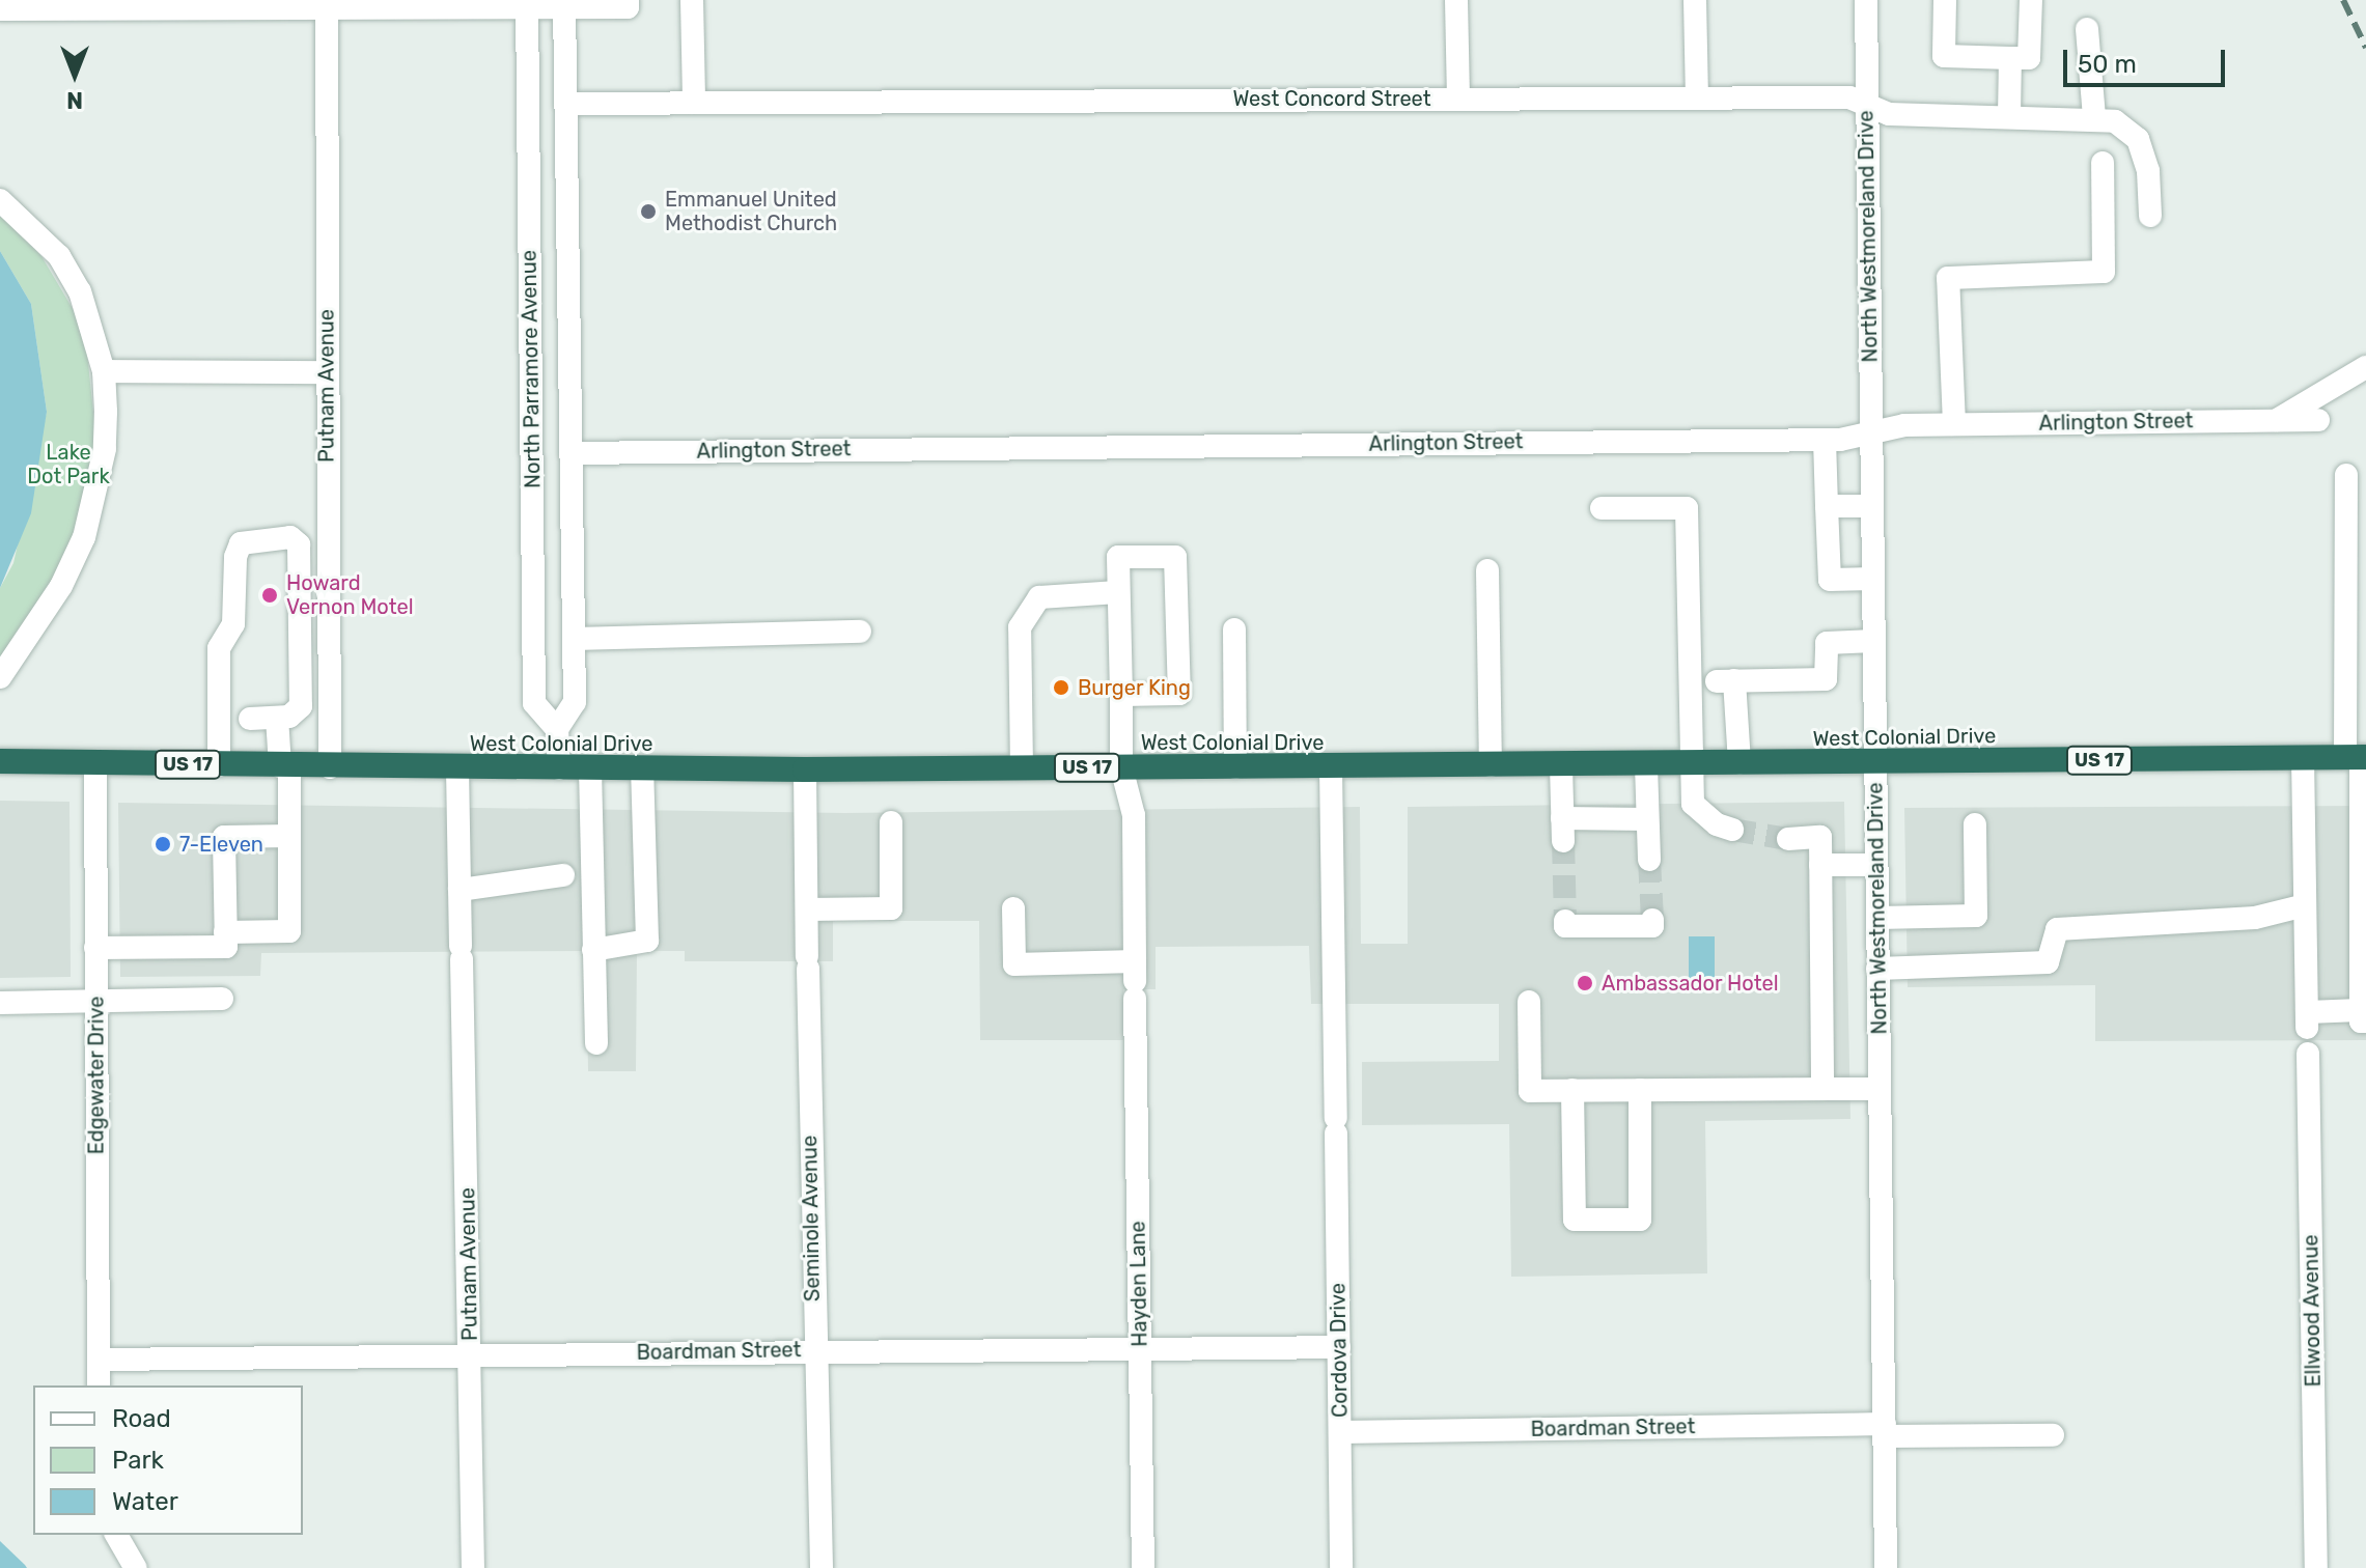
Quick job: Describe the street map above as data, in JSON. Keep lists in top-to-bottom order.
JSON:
{
  "streets": {
    "highway": ["West Colonial Drive", "US 17"],
    "street": [
      "West Concord Street",
      "North Westmoreland Drive",
      "North Parramore Avenue",
      "Putnam Avenue",
      "Arlington Street",
      "Edgewater Drive",
      "Seminole Avenue",
      "Hayden Lane",
      "Ellwood Avenue",
      "Cordova Drive",
      "Boardman Street"
    ]
  },
  "crossings": [
    ["West Concord Street", "North Westmoreland Drive"],
    ["West Concord Street", "North Parramore Avenue"],
    ["North Westmoreland Drive", "Arlington Street"],
    ["North Westmoreland Drive", "West Colonial Drive"],
    ["North Westmoreland Drive", "Boardman Street"],
    ["North Parramore Avenue", "Arlington Street"],
    ["North Parramore Avenue", "West Colonial Drive"],
    ["Putnam Avenue", "West Colonial Drive"],
    ["Putnam Avenue", "Boardman Street"],
    ["West Colonial Drive", "Edgewater Drive"],
    ["West Colonial Drive", "Seminole Avenue"],
    ["West Colonial Drive", "Hayden Lane"],
    ["West Colonial Drive", "Cordova Drive"],
    ["Edgewater Drive", "Boardman Street"],
    ["Seminole Avenue", "Boardman Street"],
    ["Hayden Lane", "Boardman Street"],
    ["Cordova Drive", "Boardman Street"]
  ],
  "parks": ["Lake Dot Park"],
  "places": [
    "Emmanuel United Methodist Church",
    "Howard Vernon Motel",
    "Burger King",
    "7-Eleven",
    "Ambassador Hotel"
  ],
  "legend": ["Road", "Park", "Water"],
  "scale_bar": "50 m",
  "north": "bottom"
}
